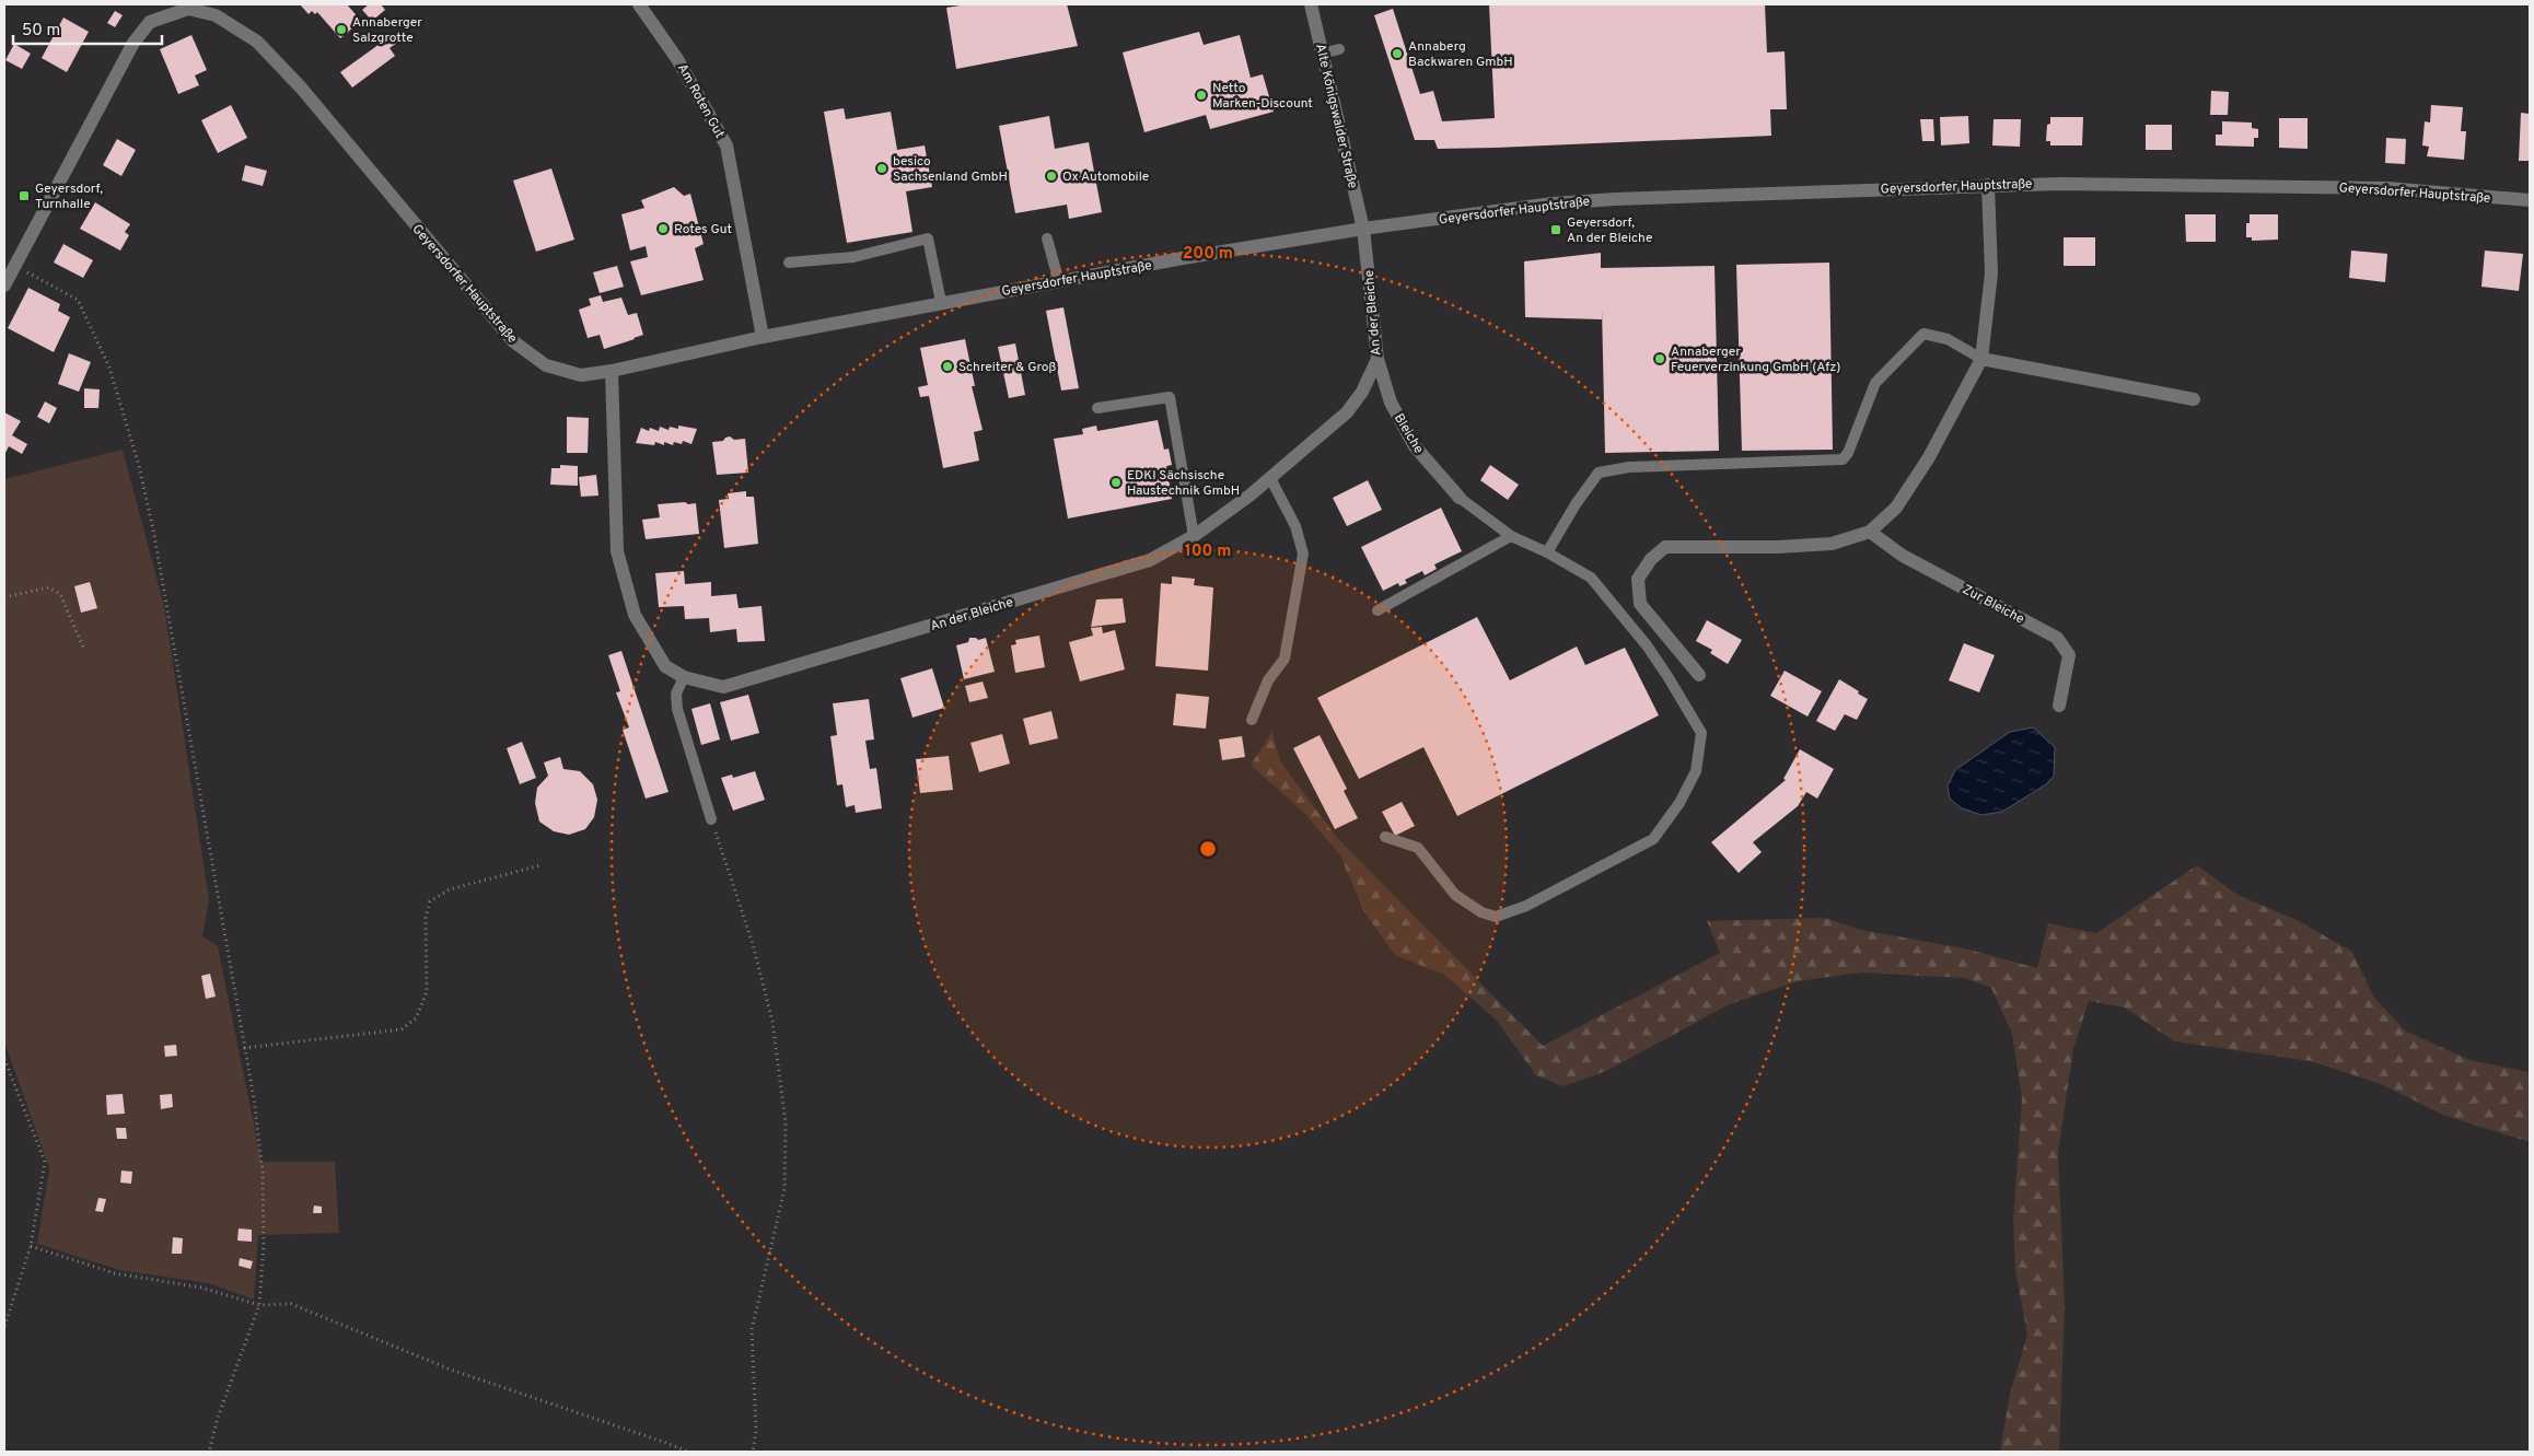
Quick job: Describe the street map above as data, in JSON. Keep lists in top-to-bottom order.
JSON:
{
  "streets": {
    "street": [
      "Am Roten Gut",
      "Alte Königswalder Straße",
      "Geyersdorfer Hauptstraße",
      "An der Bleiche",
      "Bleiche",
      "Zur Bleiche"
    ]
  },
  "crossings": [
    ["Am Roten Gut", "Geyersdorfer Hauptstraße"],
    ["Alte Königswalder Straße", "Geyersdorfer Hauptstraße"],
    ["Alte Königswalder Straße", "An der Bleiche"],
    ["Geyersdorfer Hauptstraße", "An der Bleiche"],
    ["An der Bleiche", "Bleiche"]
  ],
  "places": {
    "other": [
      "Annaberger Salzgrotte",
      "Annaberg Backwaren GmbH",
      "Netto Marken-Discount",
      "besico Sachsenland GmbH",
      "Ox Automobile",
      "Rotes Gut",
      "Annaberger Feuerverzinkung GmbH (Afz)",
      "Schreiter & Groß",
      "EDKI Sächsische Haustechnik GmbH"
    ],
    "transit": ["Geyersdorf, Turnhalle", "Geyersdorf, An der Bleiche"]
  },
  "scale_bar": "50 m",
  "rings": ["200 m", "100 m"]
}
